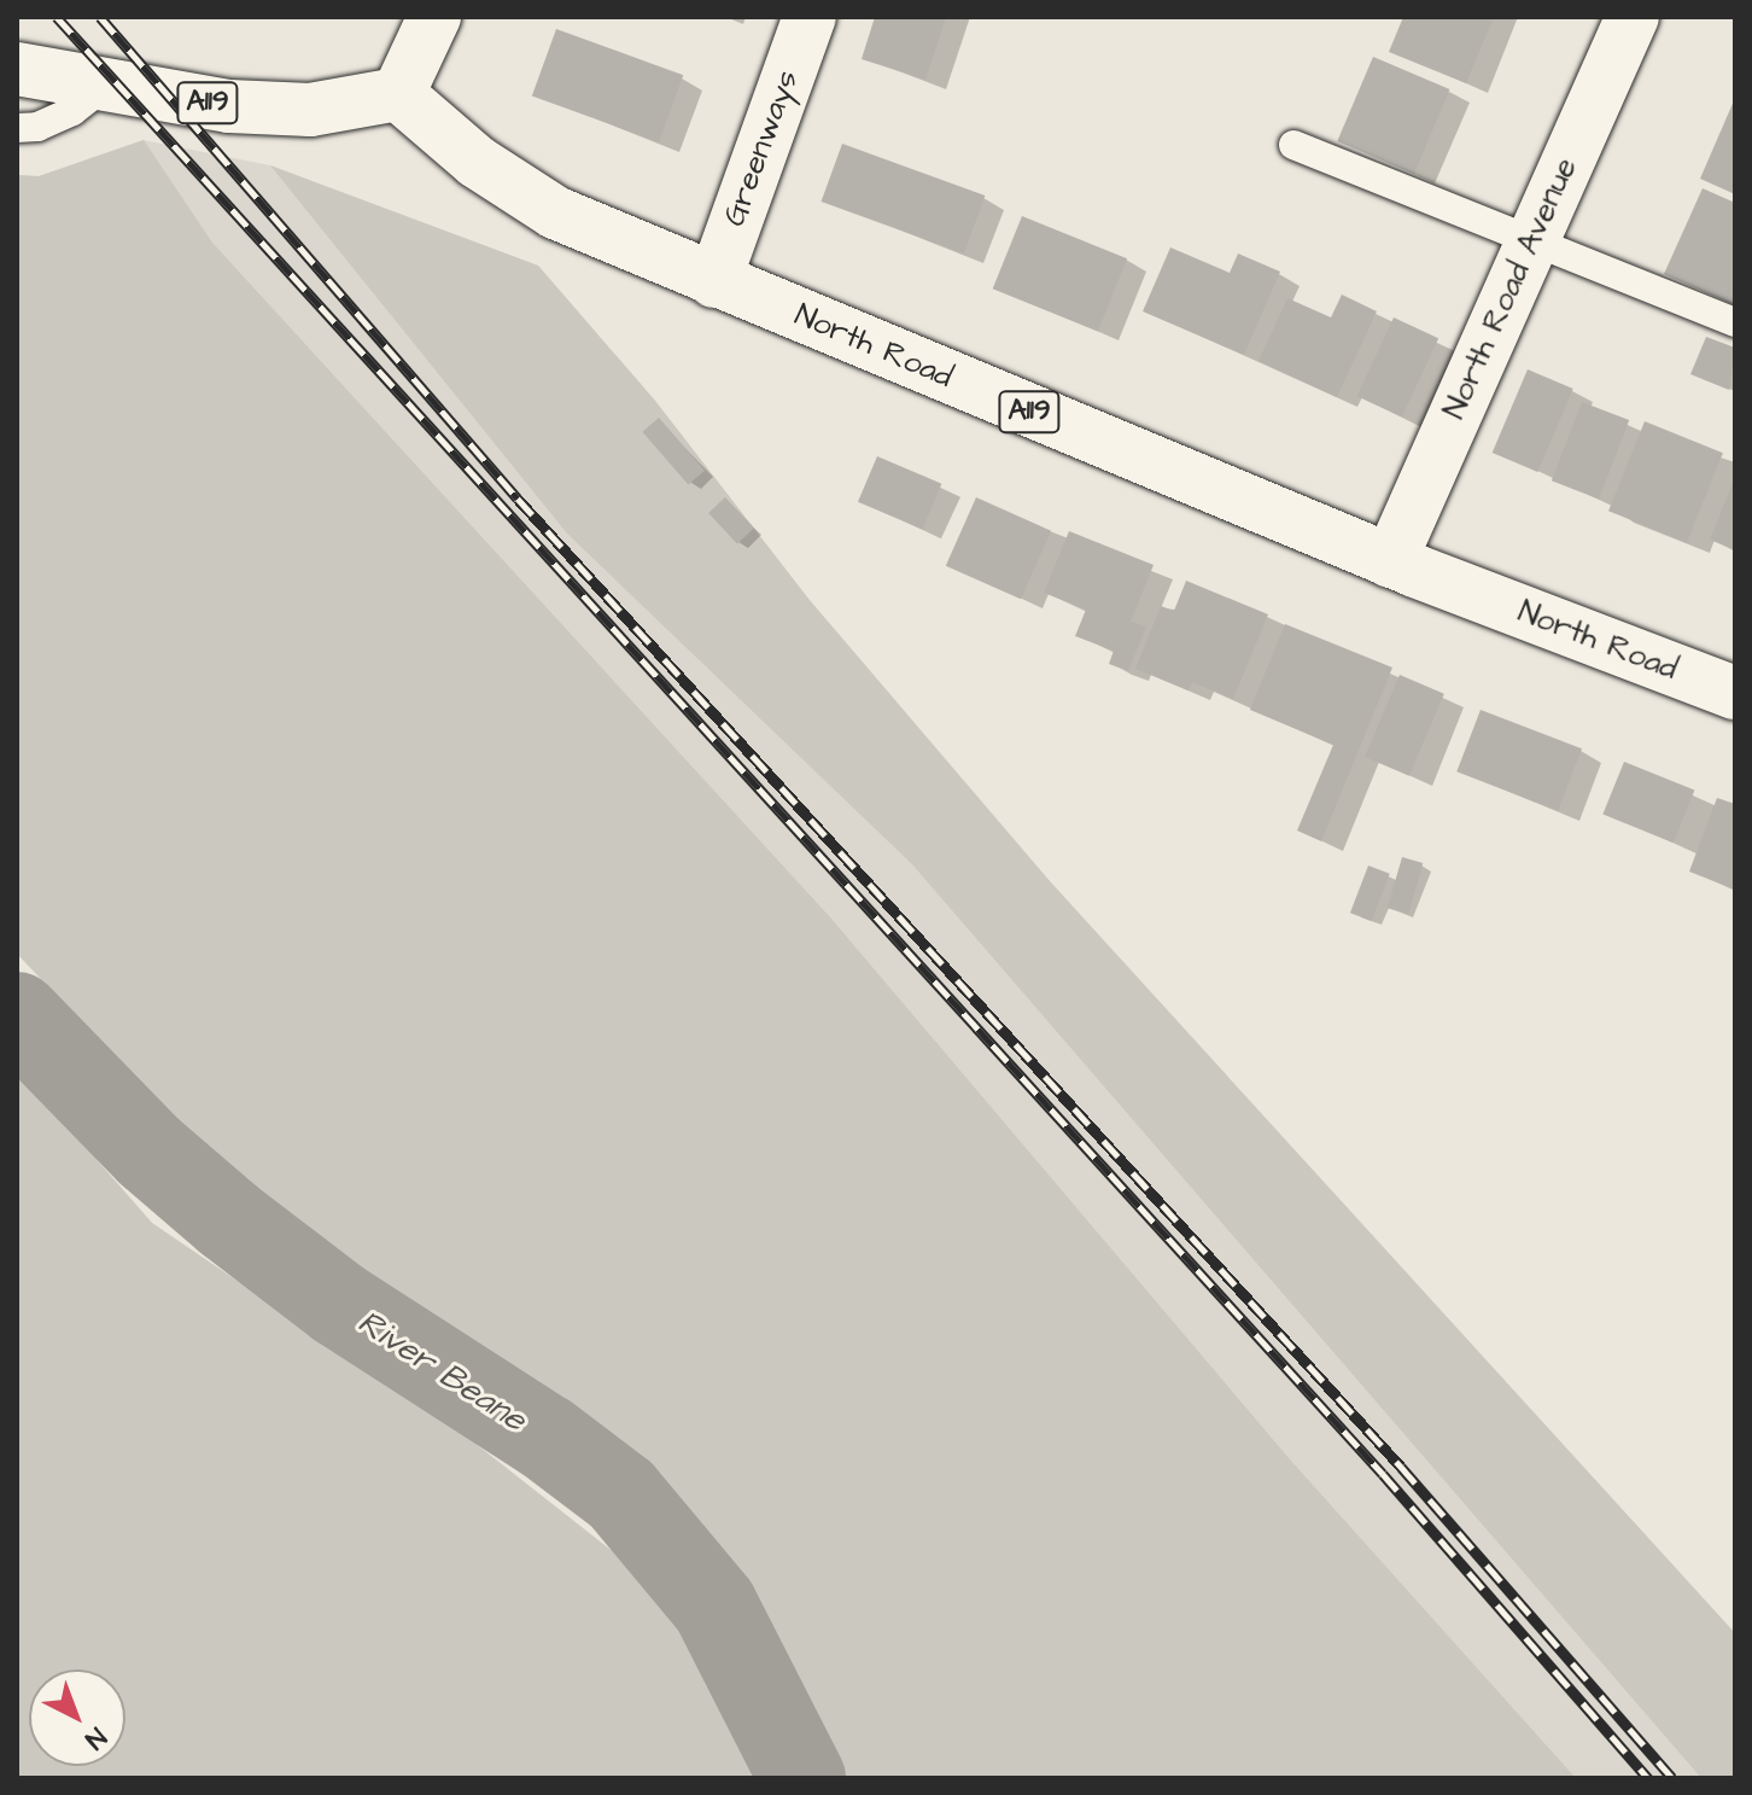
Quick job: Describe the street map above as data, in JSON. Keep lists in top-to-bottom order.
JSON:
{
  "streets": {
    "main road": [
      "A119",
      "Greenways",
      "North Road Avenue",
      "North Road"
    ]
  },
  "crossings": [
    ["A119", "North Road"],
    ["Greenways", "North Road"],
    ["North Road Avenue", "North Road"]
  ],
  "water": ["River Beane"],
  "north": "bottom right"
}
